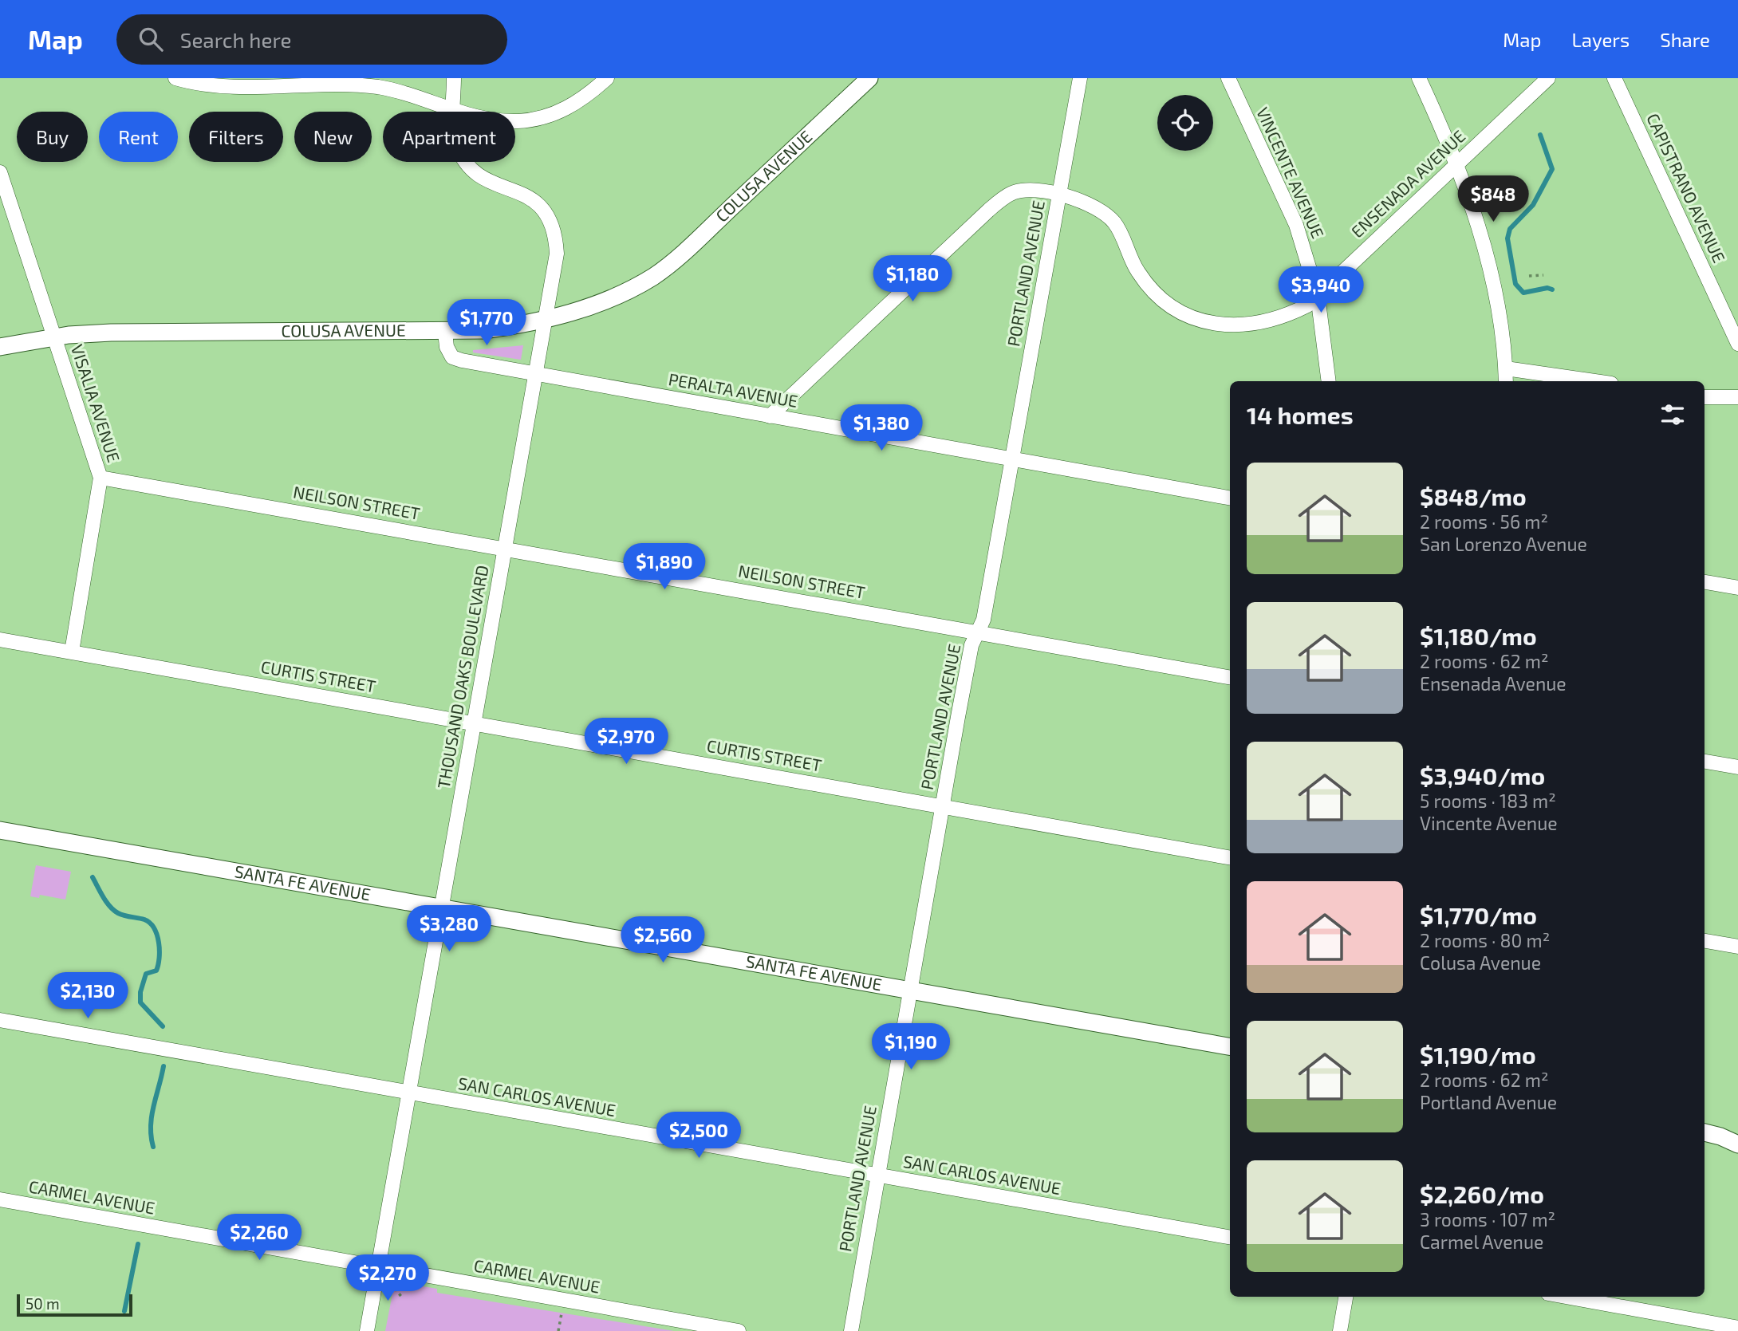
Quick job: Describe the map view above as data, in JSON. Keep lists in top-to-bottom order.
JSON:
{
  "streets": {
    "street": [
      "VINCENTE AVENUE",
      "COLUSA AVENUE",
      "ENSENADA AVENUE",
      "CAPISTRANO AVENUE",
      "PORTLAND AVENUE",
      "PERALTA AVENUE",
      "VISALIA AVENUE",
      "NEILSON STREET",
      "CURTIS STREET",
      "THOUSAND OAKS BOULEVARD",
      "SANTA FE AVENUE",
      "SAN CARLOS AVENUE",
      "CARMEL AVENUE"
    ]
  },
  "crossings": [
    ["VINCENTE AVENUE", "ENSENADA AVENUE"],
    ["COLUSA AVENUE", "PERALTA AVENUE"],
    ["COLUSA AVENUE", "VISALIA AVENUE"],
    ["COLUSA AVENUE", "THOUSAND OAKS BOULEVARD"],
    ["ENSENADA AVENUE", "PORTLAND AVENUE"],
    ["ENSENADA AVENUE", "PERALTA AVENUE"],
    ["PORTLAND AVENUE", "PERALTA AVENUE"],
    ["PORTLAND AVENUE", "NEILSON STREET"],
    ["PORTLAND AVENUE", "CURTIS STREET"],
    ["PORTLAND AVENUE", "SANTA FE AVENUE"],
    ["PORTLAND AVENUE", "SAN CARLOS AVENUE"],
    ["PERALTA AVENUE", "THOUSAND OAKS BOULEVARD"],
    ["VISALIA AVENUE", "NEILSON STREET"],
    ["VISALIA AVENUE", "CURTIS STREET"],
    ["NEILSON STREET", "THOUSAND OAKS BOULEVARD"],
    ["CURTIS STREET", "THOUSAND OAKS BOULEVARD"],
    ["THOUSAND OAKS BOULEVARD", "SANTA FE AVENUE"],
    ["THOUSAND OAKS BOULEVARD", "SAN CARLOS AVENUE"],
    ["THOUSAND OAKS BOULEVARD", "CARMEL AVENUE"]
  ],
  "scale_bar": "50 m",
  "page": {
    "header": "Map",
    "search": "Search here",
    "nav": ["Map", "Layers", "Share"],
    "chip": [
      "Buy",
      "Rent",
      "Filters",
      "New",
      "Apartment"
    ],
    "price": [
      "$848",
      "$1,180",
      "$3,940",
      "$1,770",
      "$1,380",
      "$1,890",
      "$2,970",
      "$3,280",
      "$2,560",
      "$2,130",
      "$1,190",
      "$2,500",
      "$2,260",
      "$2,270"
    ],
    "heading": "14 homes",
    "list": [
      {
        "name": "$848/mo",
        "note": "2 rooms · 56 m² · San Lorenzo Avenue"
      },
      {
        "name": "$1,180/mo",
        "note": "2 rooms · 62 m² · Ensenada Avenue"
      },
      {
        "name": "$3,940/mo",
        "note": "5 rooms · 183 m² · Vincente Avenue"
      },
      {
        "name": "$1,770/mo",
        "note": "2 rooms · 80 m² · Colusa Avenue"
      },
      {
        "name": "$1,190/mo",
        "note": "2 rooms · 62 m² · Portland Avenue"
      },
      {
        "name": "$2,260/mo",
        "note": "3 rooms · 107 m² · Carmel Avenue"
      }
    ],
    "scale": "50 m"
  }
}
